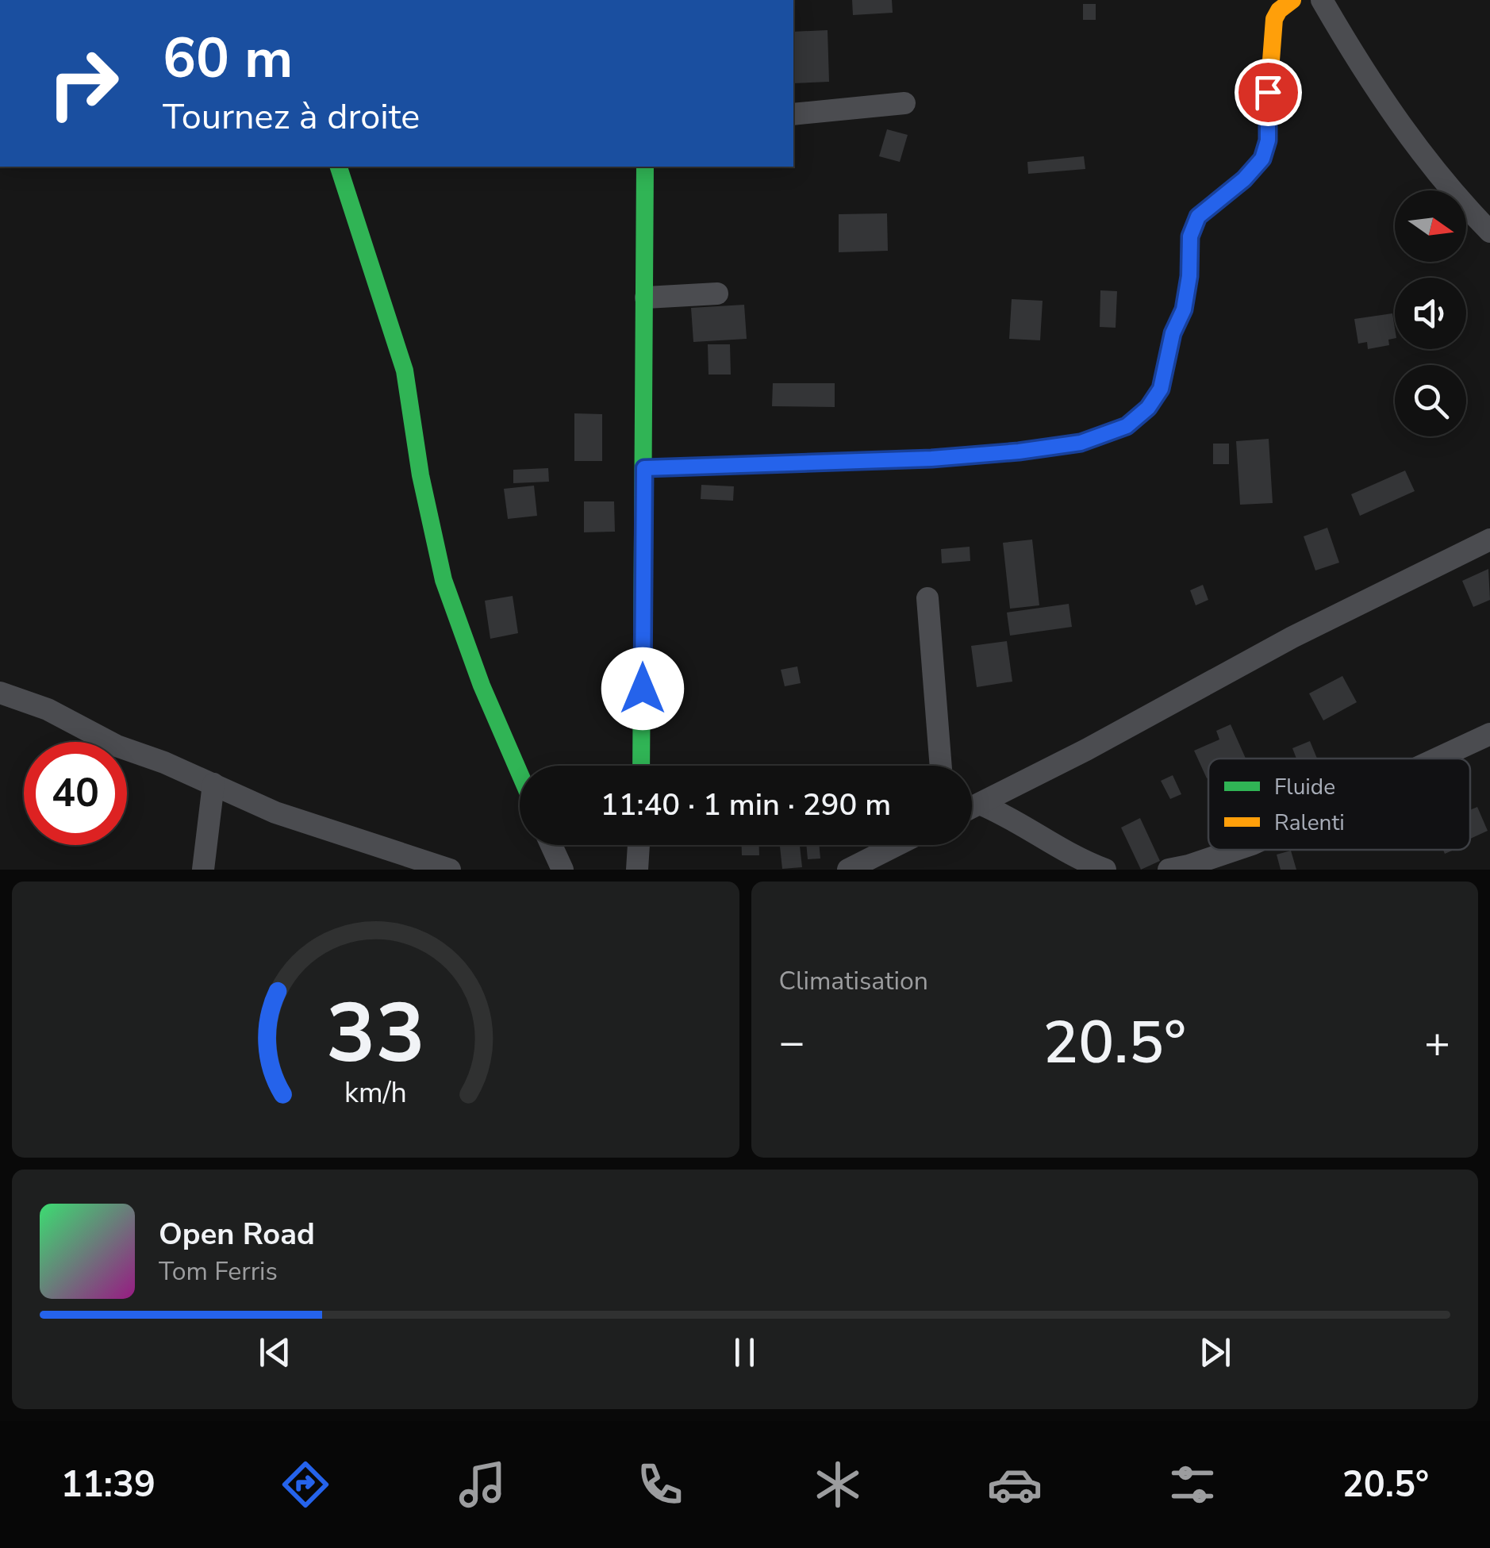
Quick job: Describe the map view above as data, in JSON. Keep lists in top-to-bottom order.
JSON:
{
  "legend": ["Fluide", "Ralenti"],
  "north": "right",
  "page": {
    "turn": ["60 m", "Tournez à droite"],
    "limit": "40",
    "trip": "11:40 · 1 min · 290 m",
    "tile": "Climatisation",
    "heat": ["−", "20.5°", "+"],
    "song": ["Open Road", "Tom Ferris"],
    "tabs": ["11:39", "20.5°"],
    "gauge": ["33", "km/h"]
  }
}
